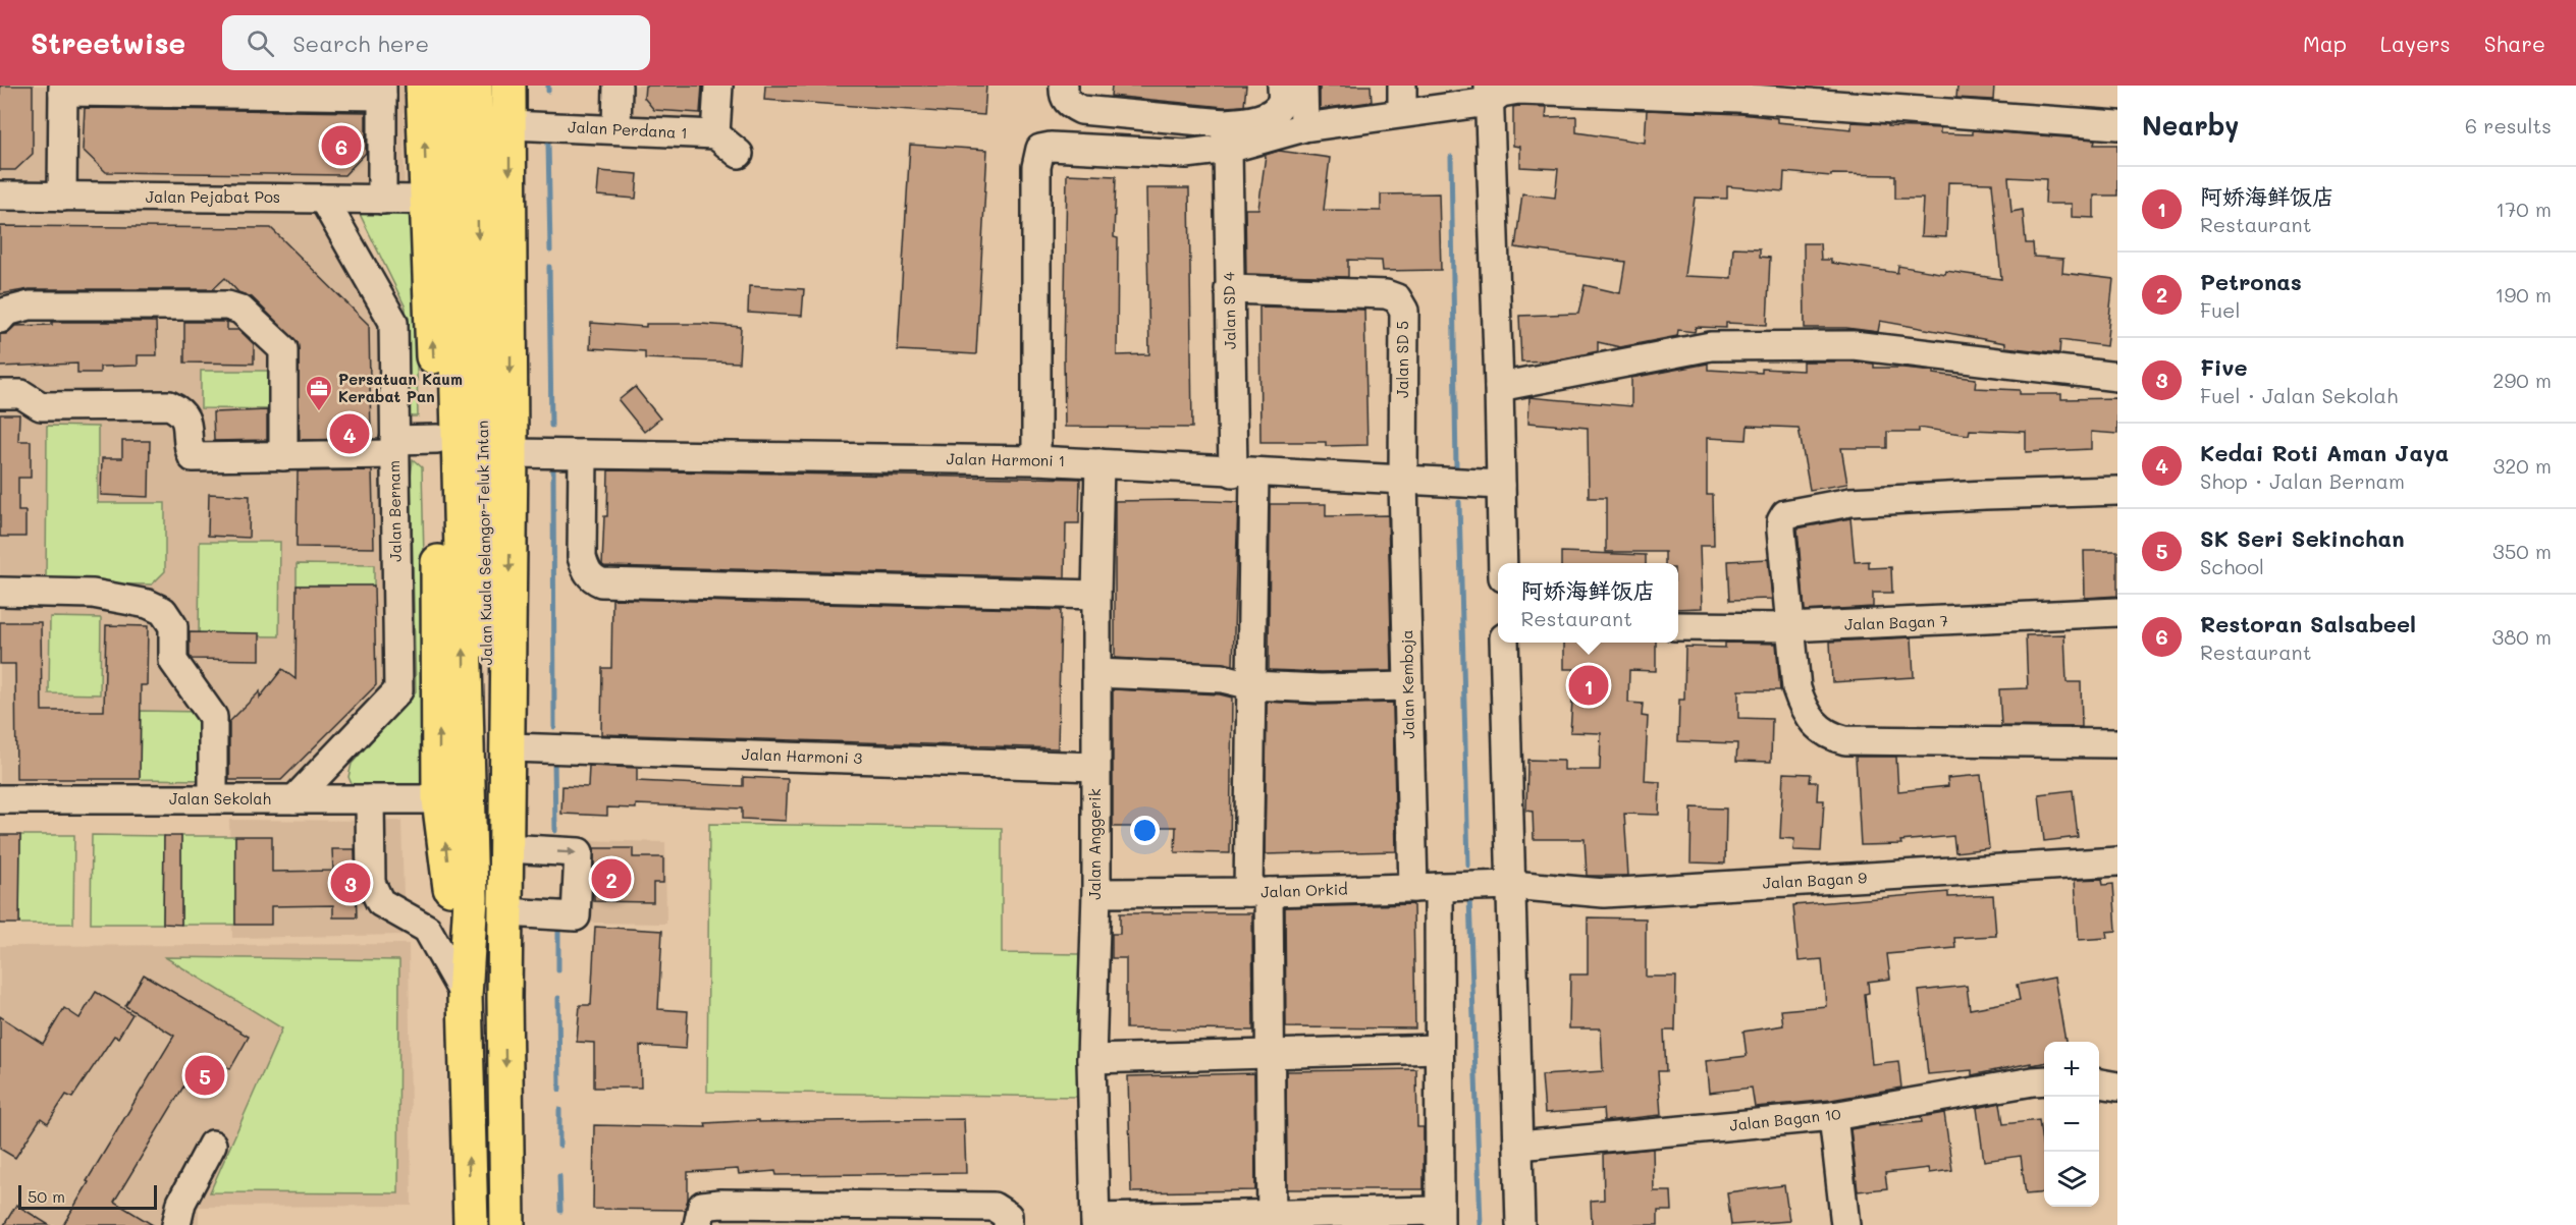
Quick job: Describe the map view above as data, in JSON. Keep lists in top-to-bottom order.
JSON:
{
  "streets": {
    "highway": ["Jalan Kuala Selangor-Teluk Intan"],
    "street": [
      "Jalan Perdana 1",
      "Jalan Pejabat Pos",
      "Jalan SD 4",
      "Jalan SD 5",
      "Jalan Harmoni 1",
      "Jalan Bernam",
      "Jalan Bagan 7",
      "Jalan Kemboja",
      "Jalan Harmoni 3",
      "Jalan Sekolah",
      "Jalan Anggerik",
      "Jalan Bagan 9",
      "Jalan Orkid",
      "Jalan Bagan 10"
    ]
  },
  "crossings": [
    ["Jalan Perdana 1", "Jalan Kuala Selangor-Teluk Intan"],
    ["Jalan Pejabat Pos", "Jalan Bernam"],
    ["Jalan Pejabat Pos", "Jalan Kuala Selangor-Teluk Intan"],
    ["Jalan SD 4", "Jalan SD 5"],
    ["Jalan SD 4", "Jalan Harmoni 1"],
    ["Jalan SD 4", "Jalan Orkid"],
    ["Jalan SD 5", "Jalan Harmoni 1"],
    ["Jalan SD 5", "Jalan Kemboja"],
    ["Jalan Harmoni 1", "Jalan Kuala Selangor-Teluk Intan"],
    ["Jalan Harmoni 1", "Jalan Kemboja"],
    ["Jalan Harmoni 1", "Jalan Anggerik"],
    ["Jalan Bernam", "Jalan Sekolah"],
    ["Jalan Kuala Selangor-Teluk Intan", "Jalan Harmoni 3"],
    ["Jalan Kuala Selangor-Teluk Intan", "Jalan Sekolah"],
    ["Jalan Kemboja", "Jalan Orkid"],
    ["Jalan Harmoni 3", "Jalan Anggerik"],
    ["Jalan Anggerik", "Jalan Orkid"],
    ["Jalan Bagan 9", "Jalan Orkid"]
  ],
  "places": {
    "office": ["Persatuan Kaum Kerabat Pan"]
  },
  "scale_bar": "50 m",
  "page": {
    "header": "Streetwise",
    "search": "Search here",
    "nav": ["Map", "Layers", "Share"],
    "heading": ["Nearby", "6 results"],
    "pins": [
      "6",
      "4",
      "1",
      "2",
      "3",
      "5"
    ],
    "list": [
      {
        "mark": "1",
        "name": "阿娇海鲜饭店",
        "note": "Restaurant",
        "value": "170 m"
      },
      {
        "mark": "2",
        "name": "Petronas",
        "note": "Fuel",
        "value": "190 m"
      },
      {
        "mark": "3",
        "name": "Five",
        "note": "Fuel · Jalan Sekolah",
        "value": "290 m"
      },
      {
        "mark": "4",
        "name": "Kedai Roti Aman Jaya",
        "note": "Shop · Jalan Bernam",
        "value": "320 m"
      },
      {
        "mark": "5",
        "name": "SK Seri Sekinchan",
        "note": "School",
        "value": "350 m"
      },
      {
        "mark": "6",
        "name": "Restoran Salsabeel",
        "note": "Restaurant",
        "value": "380 m"
      }
    ],
    "popup": ["阿娇海鲜饭店", "Restaurant"],
    "map_buttons": ["+", "−"],
    "scale": "50 m"
  }
}
